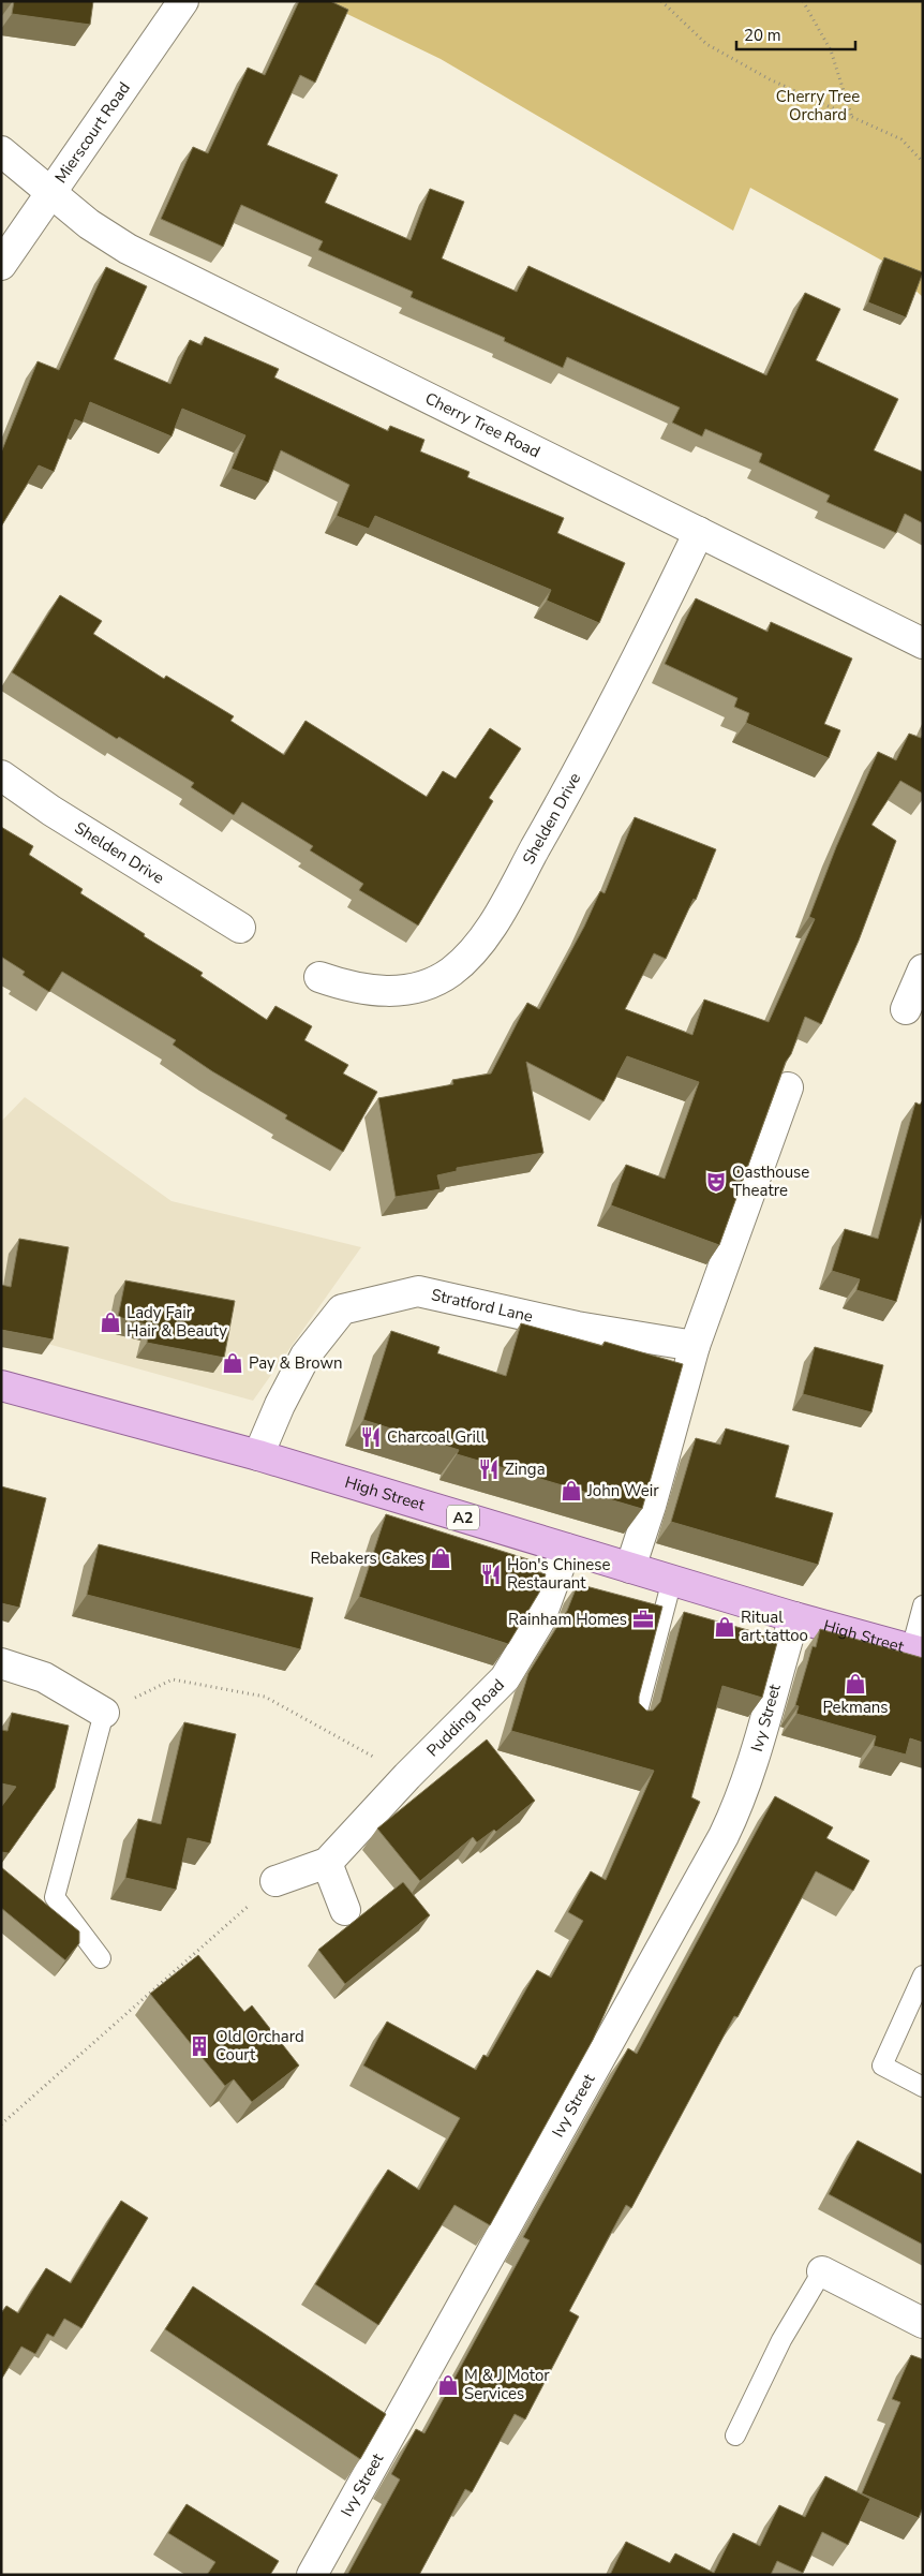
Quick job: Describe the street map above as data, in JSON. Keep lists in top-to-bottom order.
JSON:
{
  "streets": {
    "main road": ["High Street", "A2"],
    "street": [
      "Mierscourt Road",
      "Cherry Tree Road",
      "Shelden Drive",
      "Stratford Lane",
      "Ivy Street",
      "Pudding Road"
    ]
  },
  "crossings": [
    ["Mierscourt Road", "Cherry Tree Road"],
    ["Cherry Tree Road", "Shelden Drive"],
    ["Stratford Lane", "High Street"],
    ["High Street", "Ivy Street"],
    ["High Street", "Pudding Road"]
  ],
  "parks": ["Cherry Tree Orchard"],
  "places": {
    "theatre": ["Oasthouse Theatre"],
    "shop": [
      "Lady Fair Hair & Beauty",
      "Pay & Brown",
      "John Weir",
      "Rebakers Cakes",
      "Ritual art tattoo",
      "Pekmans",
      "M & J Motor Services"
    ],
    "restaurant": ["Charcoal Grill", "Zinga", "Hon's Chinese Restaurant"],
    "office": ["Rainham Homes"],
    "building": ["Old Orchard Court"]
  },
  "scale_bar": "20 m"
}
